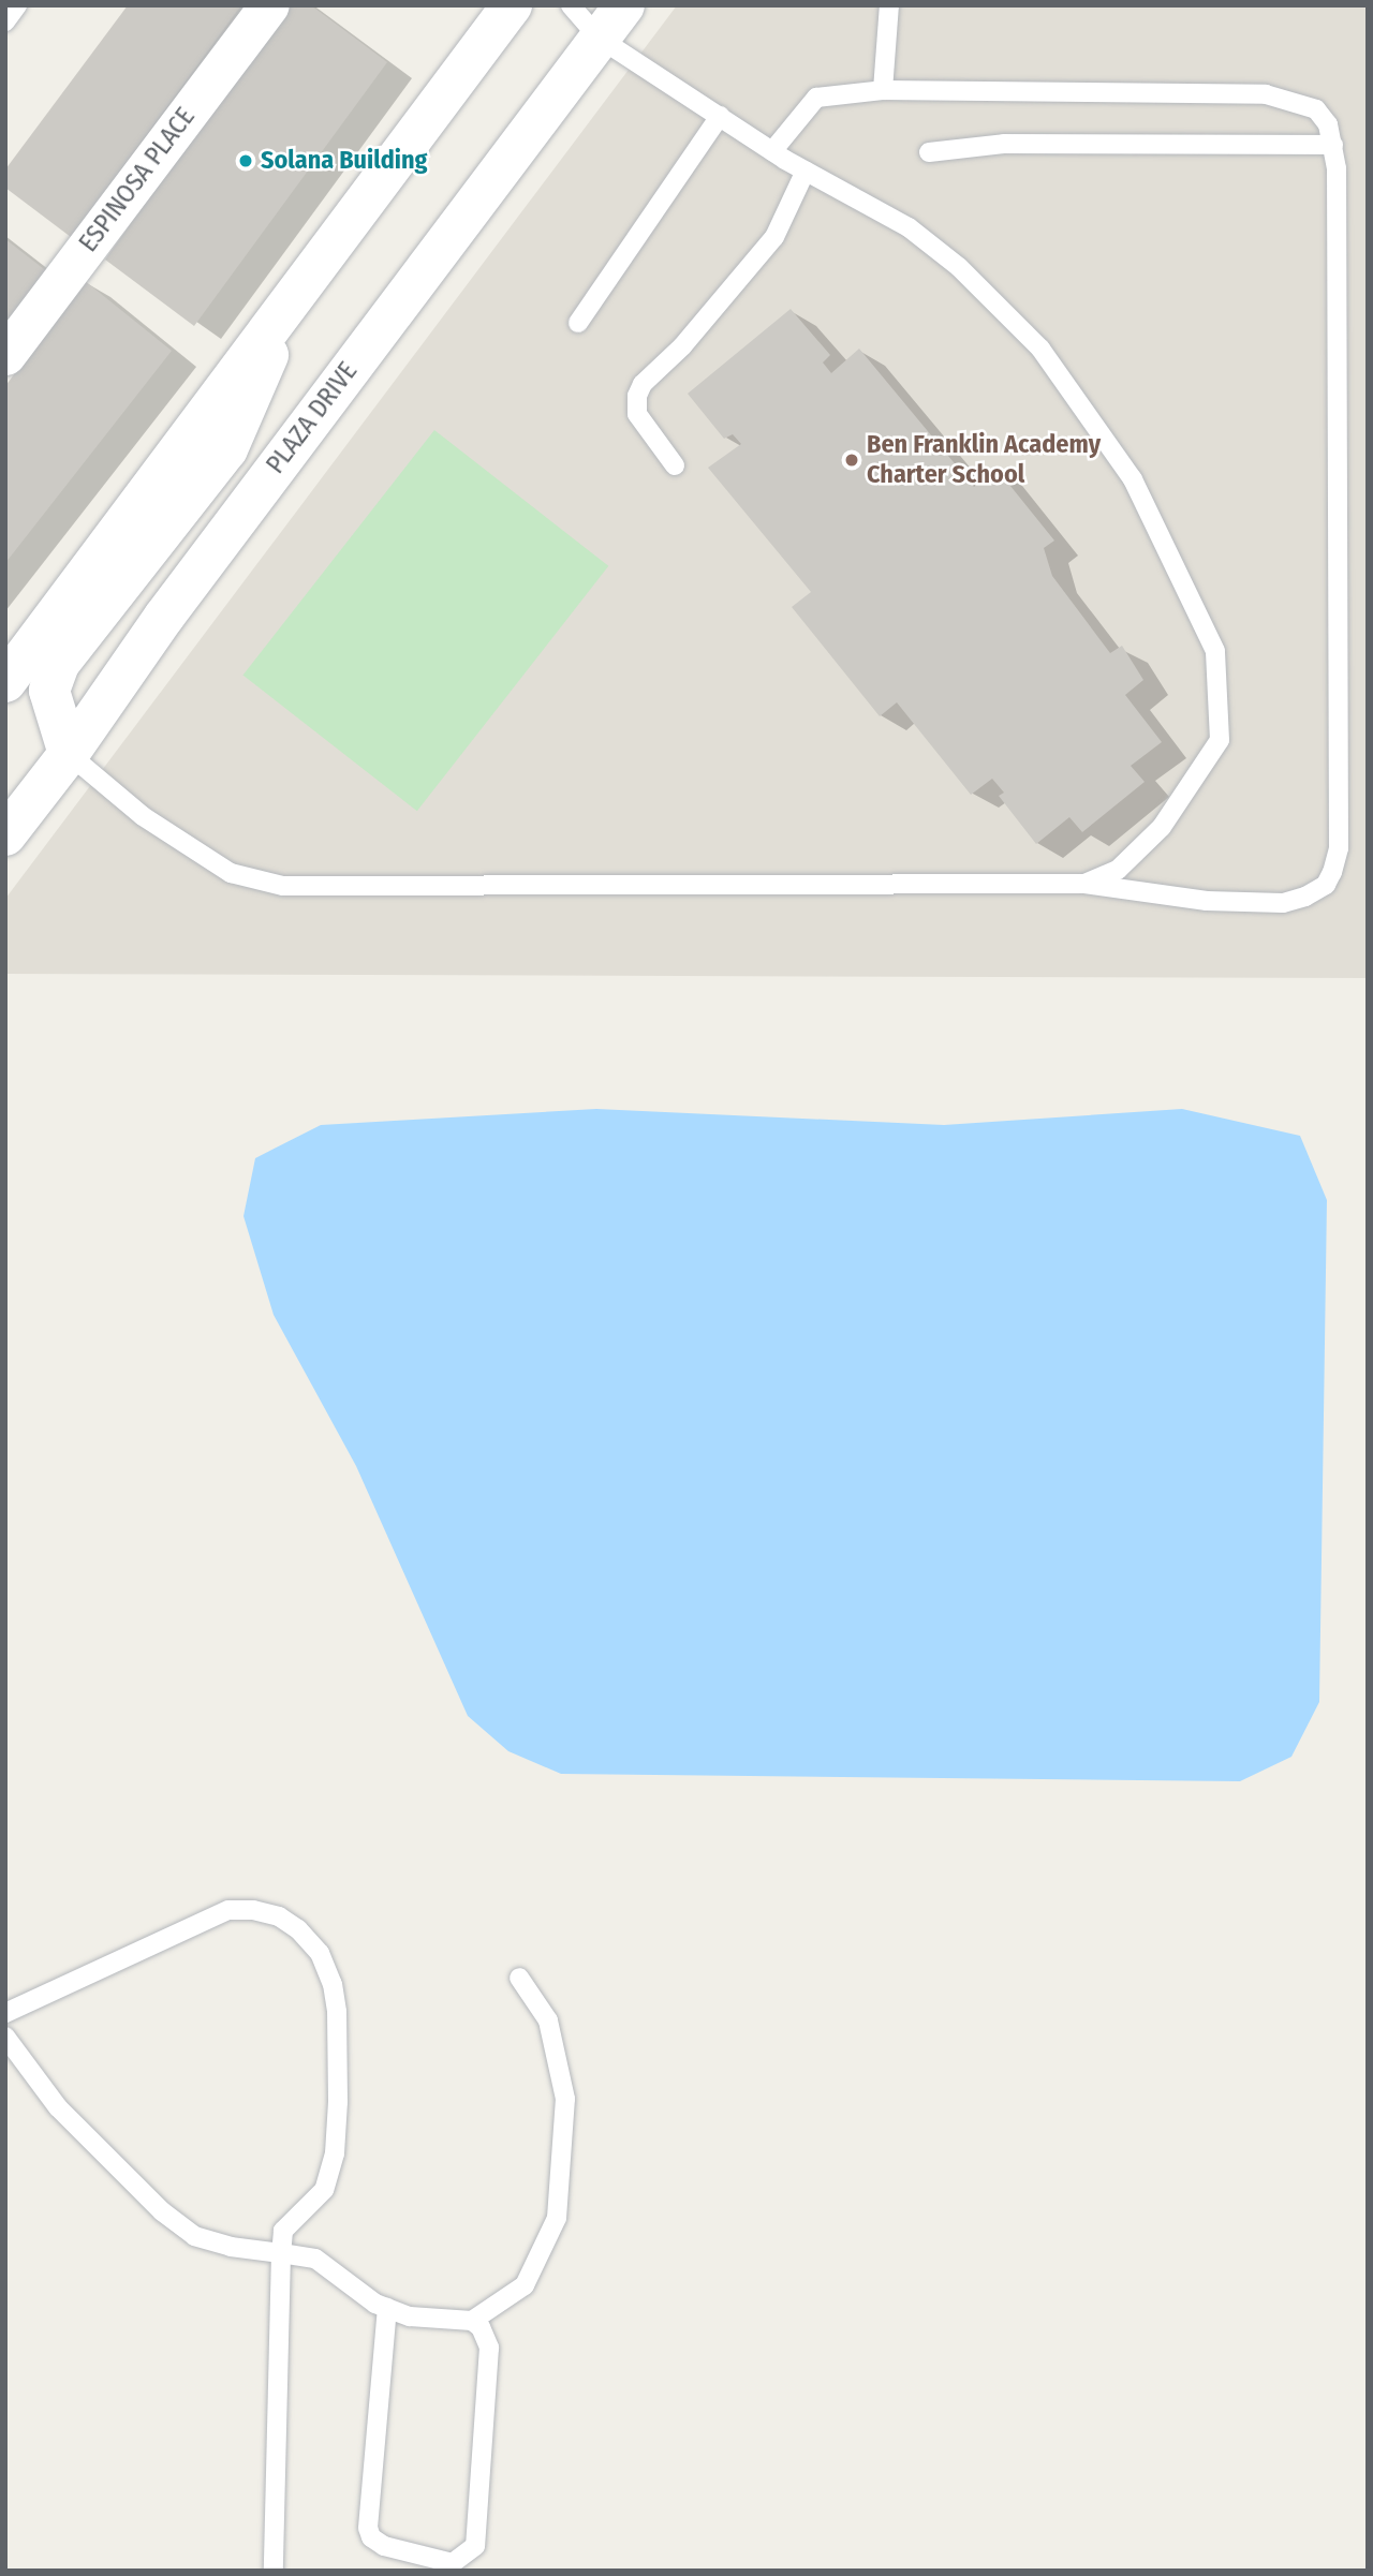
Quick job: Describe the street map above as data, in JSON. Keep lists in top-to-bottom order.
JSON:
{
  "streets": {
    "street": ["ESPINOSA PLACE", "PLAZA DRIVE"]
  },
  "places": ["Solana Building", "Ben Franklin Academy Charter School"]
}
